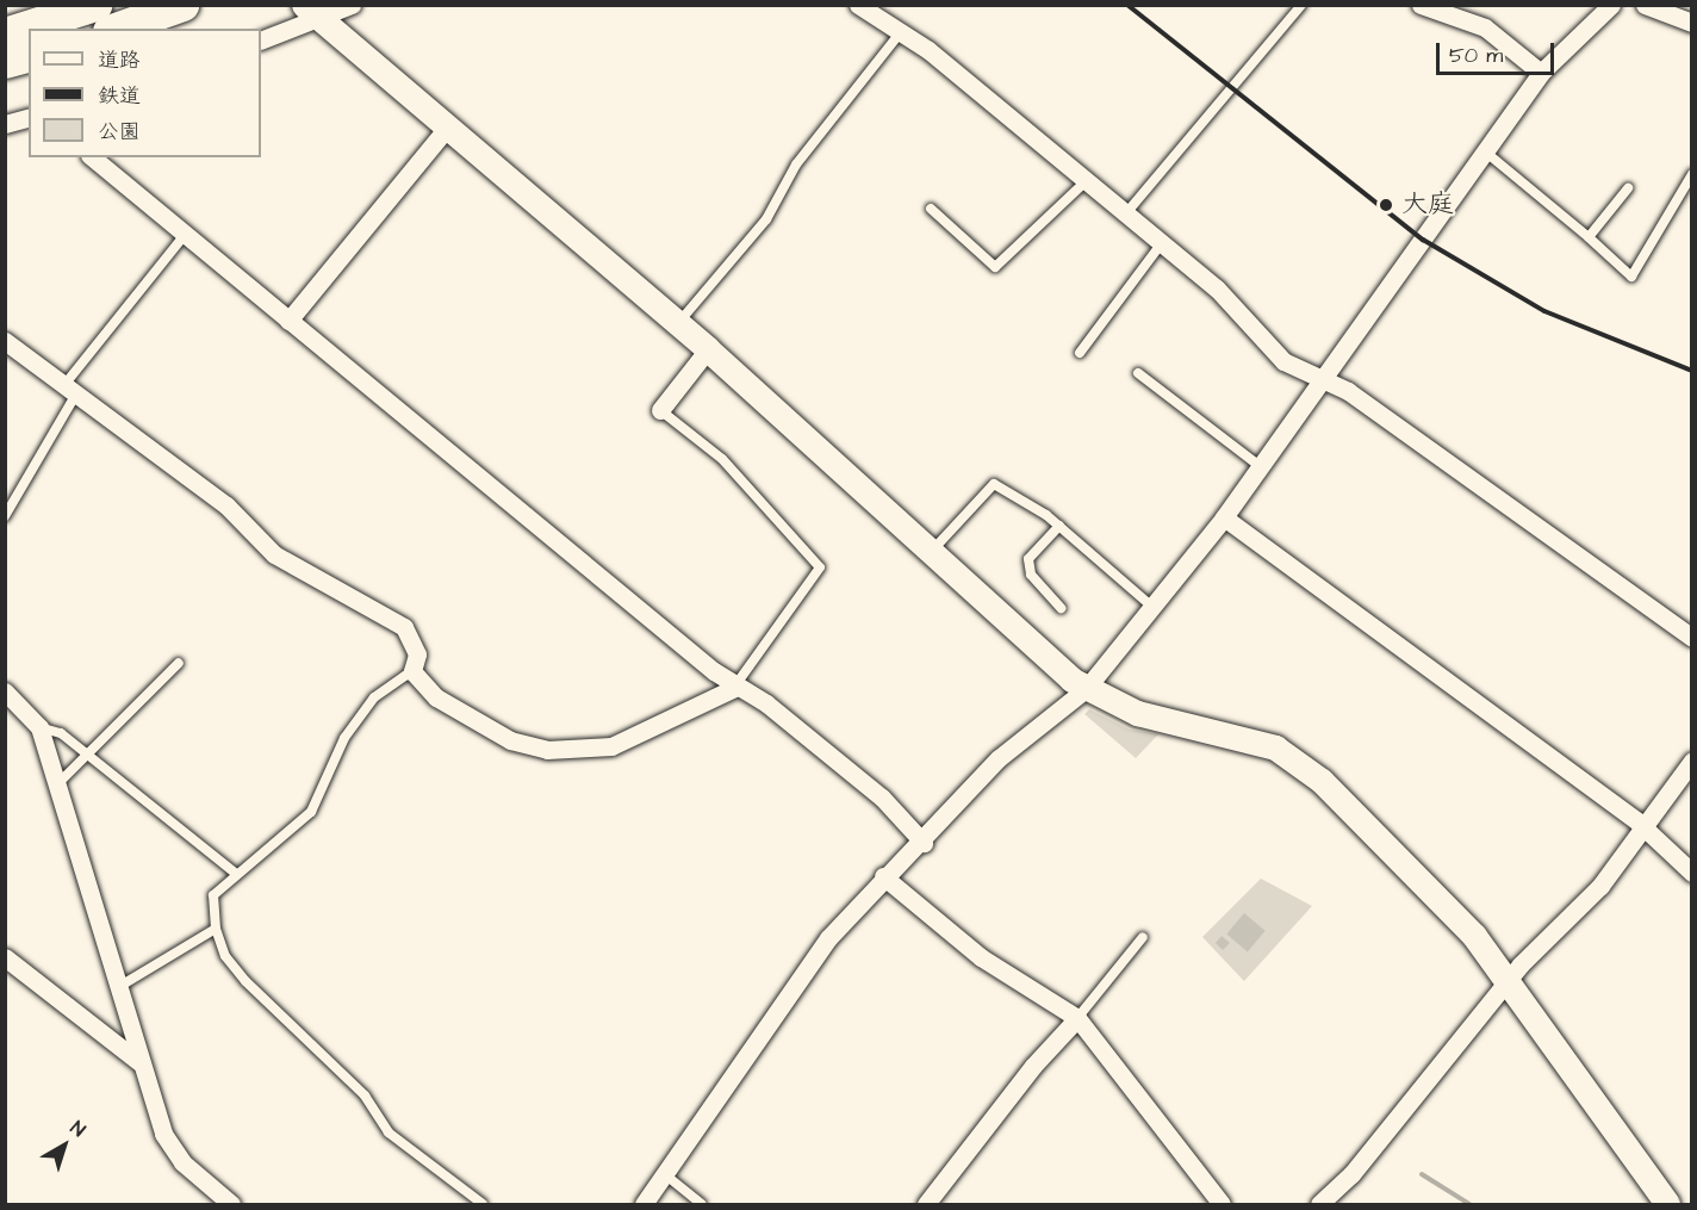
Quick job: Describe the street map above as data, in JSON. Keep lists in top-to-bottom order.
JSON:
{
  "places": ["大庭"],
  "legend": ["道路", "鉄道", "公園"],
  "scale_bar": "50 m",
  "north": "top right"
}
